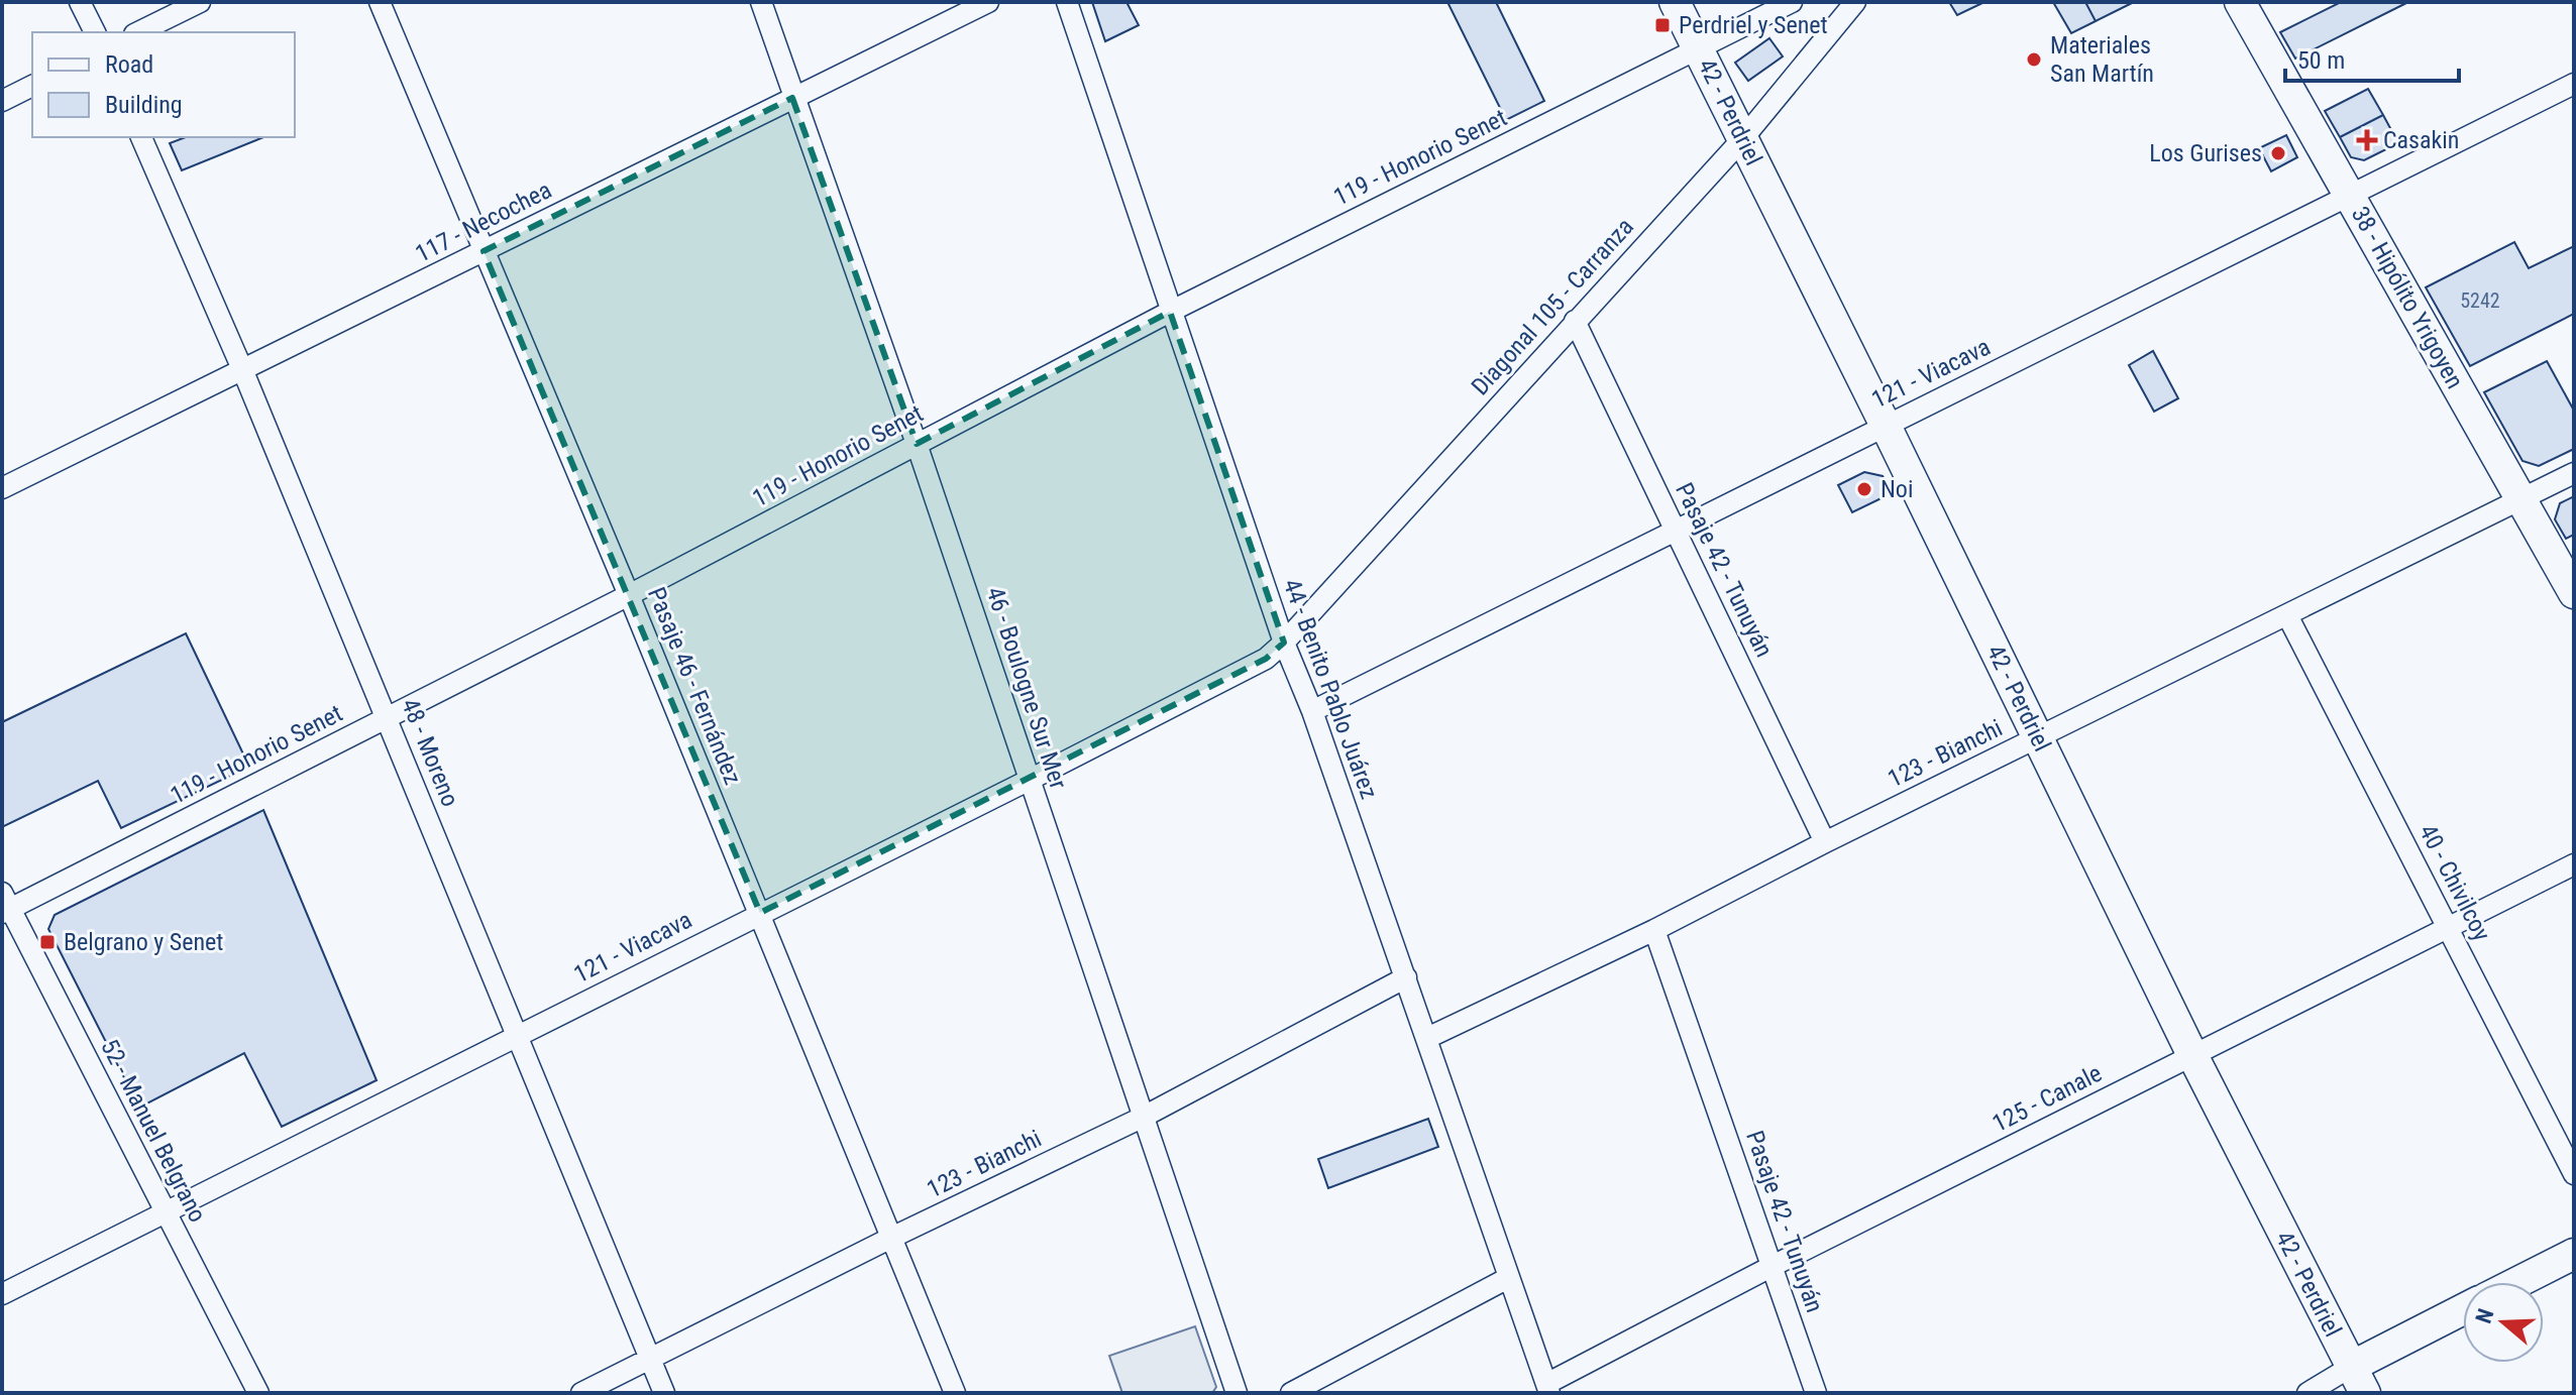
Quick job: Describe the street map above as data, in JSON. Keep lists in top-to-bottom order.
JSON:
{
  "streets": {
    "street": [
      "42 - Perdriel",
      "119 - Honorio Senet",
      "117 - Necochea",
      "38 - Hipólito Yrigoyen",
      "Diagonal 105 - Carranza",
      "121 - Viacava",
      "Pasaje 42 - Tunuyán",
      "Pasaje 46 - Fernández",
      "46 - Boulogne Sur Mer",
      "44 - Benito Pablo Juárez",
      "48 - Moreno",
      "123 - Bianchi",
      "40 - Chivilcoy",
      "125 - Canale",
      "52 - Manuel Belgrano"
    ]
  },
  "crossings": [
    ["42 - Perdriel", "119 - Honorio Senet"],
    ["42 - Perdriel", "Diagonal 105 - Carranza"],
    ["42 - Perdriel", "121 - Viacava"],
    ["42 - Perdriel", "123 - Bianchi"],
    ["42 - Perdriel", "125 - Canale"],
    ["119 - Honorio Senet", "Pasaje 46 - Fernández"],
    ["119 - Honorio Senet", "46 - Boulogne Sur Mer"],
    ["119 - Honorio Senet", "44 - Benito Pablo Juárez"],
    ["119 - Honorio Senet", "48 - Moreno"],
    ["119 - Honorio Senet", "52 - Manuel Belgrano"],
    ["117 - Necochea", "Pasaje 46 - Fernández"],
    ["117 - Necochea", "46 - Boulogne Sur Mer"],
    ["117 - Necochea", "48 - Moreno"],
    ["38 - Hipólito Yrigoyen", "121 - Viacava"],
    ["38 - Hipólito Yrigoyen", "123 - Bianchi"],
    ["Diagonal 105 - Carranza", "121 - Viacava"],
    ["Diagonal 105 - Carranza", "Pasaje 42 - Tunuyán"],
    ["Diagonal 105 - Carranza", "44 - Benito Pablo Juárez"],
    ["121 - Viacava", "Pasaje 42 - Tunuyán"],
    ["121 - Viacava", "Pasaje 46 - Fernández"],
    ["121 - Viacava", "46 - Boulogne Sur Mer"],
    ["121 - Viacava", "44 - Benito Pablo Juárez"],
    ["121 - Viacava", "48 - Moreno"],
    ["121 - Viacava", "52 - Manuel Belgrano"],
    ["Pasaje 42 - Tunuyán", "123 - Bianchi"],
    ["Pasaje 42 - Tunuyán", "125 - Canale"],
    ["Pasaje 46 - Fernández", "123 - Bianchi"],
    ["46 - Boulogne Sur Mer", "123 - Bianchi"],
    ["44 - Benito Pablo Juárez", "123 - Bianchi"],
    ["44 - Benito Pablo Juárez", "125 - Canale"],
    ["48 - Moreno", "123 - Bianchi"],
    ["123 - Bianchi", "40 - Chivilcoy"],
    ["40 - Chivilcoy", "125 - Canale"]
  ],
  "places": {
    "transit": ["Perdriel y Senet", "Belgrano y Senet"],
    "other": ["Materiales San Martín", "Los Gurises", "Noi"],
    "health": ["Casakin"]
  },
  "house_numbers": ["5242"],
  "legend": ["Road", "Building"],
  "scale_bar": "50 m",
  "north": "left"
}
